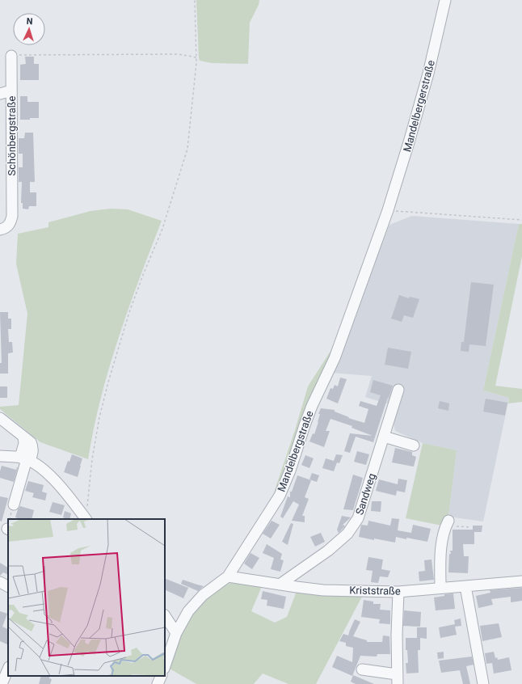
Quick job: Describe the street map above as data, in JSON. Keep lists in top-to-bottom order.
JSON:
{
  "streets": {
    "street": [
      "Mandelbergerstraße",
      "Schönbergstraße",
      "Mandelbergstraße",
      "Sandweg",
      "Kriststraße"
    ]
  },
  "crossings": [
    ["Mandelbergerstraße", "Mandelbergstraße"],
    ["Mandelbergstraße", "Kriststraße"],
    ["Sandweg", "Kriststraße"]
  ],
  "north": "top"
}
